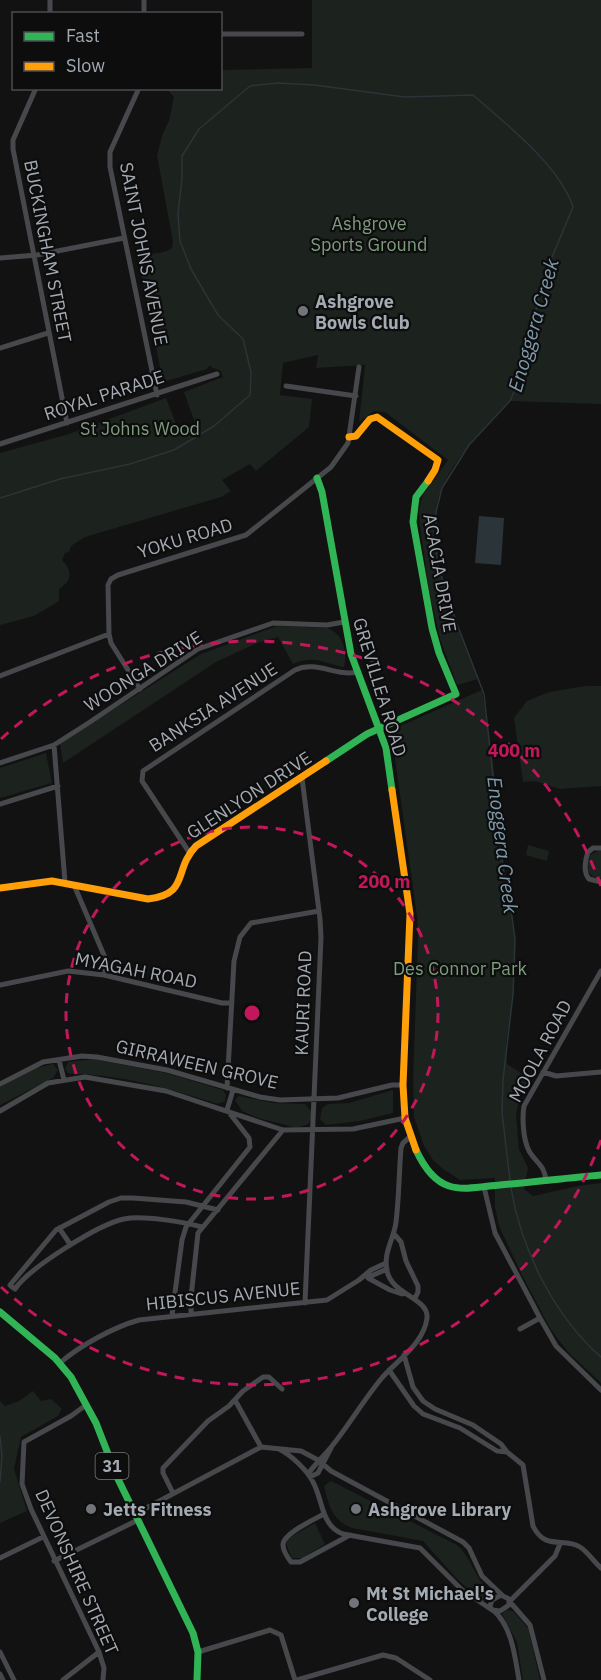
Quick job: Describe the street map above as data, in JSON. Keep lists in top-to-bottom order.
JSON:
{
  "streets": {
    "street": [
      "BUCKINGHAM STREET",
      "SAINT JOHNS AVENUE",
      "ROYAL PARADE",
      "YOKU ROAD",
      "ACACIA DRIVE",
      "WOONGA DRIVE",
      "GREVILLEA ROAD",
      "BANKSIA AVENUE",
      "GLENLYON DRIVE",
      "MYAGAH ROAD",
      "KAURI ROAD",
      "MOOLA ROAD",
      "GIRRAWEEN GROVE",
      "HIBISCUS AVENUE",
      "31",
      "DEVONSHIRE STREET"
    ]
  },
  "crossings": [
    ["BUCKINGHAM STREET", "ROYAL PARADE"],
    ["SAINT JOHNS AVENUE", "ROYAL PARADE"],
    ["YOKU ROAD", "ACACIA DRIVE"],
    ["YOKU ROAD", "WOONGA DRIVE"],
    ["YOKU ROAD", "GREVILLEA ROAD"],
    ["ACACIA DRIVE", "GLENLYON DRIVE"],
    ["WOONGA DRIVE", "GREVILLEA ROAD"],
    ["GREVILLEA ROAD", "BANKSIA AVENUE"],
    ["GREVILLEA ROAD", "GLENLYON DRIVE"],
    ["GREVILLEA ROAD", "GIRRAWEEN GROVE"],
    ["BANKSIA AVENUE", "GLENLYON DRIVE"],
    ["GLENLYON DRIVE", "KAURI ROAD"],
    ["KAURI ROAD", "GIRRAWEEN GROVE"],
    ["KAURI ROAD", "HIBISCUS AVENUE"],
    ["HIBISCUS AVENUE", "31"],
    ["31", "DEVONSHIRE STREET"]
  ],
  "water": ["Enoggera Creek"],
  "parks": ["Ashgrove Sports Ground", "St Johns Wood", "Des Connor Park"],
  "places": [
    "Ashgrove Bowls Club",
    "Jetts Fitness",
    "Ashgrove Library",
    "Mt St Michael's College"
  ],
  "legend": ["Fast", "Slow"],
  "rings": ["400 m", "200 m"]
}
